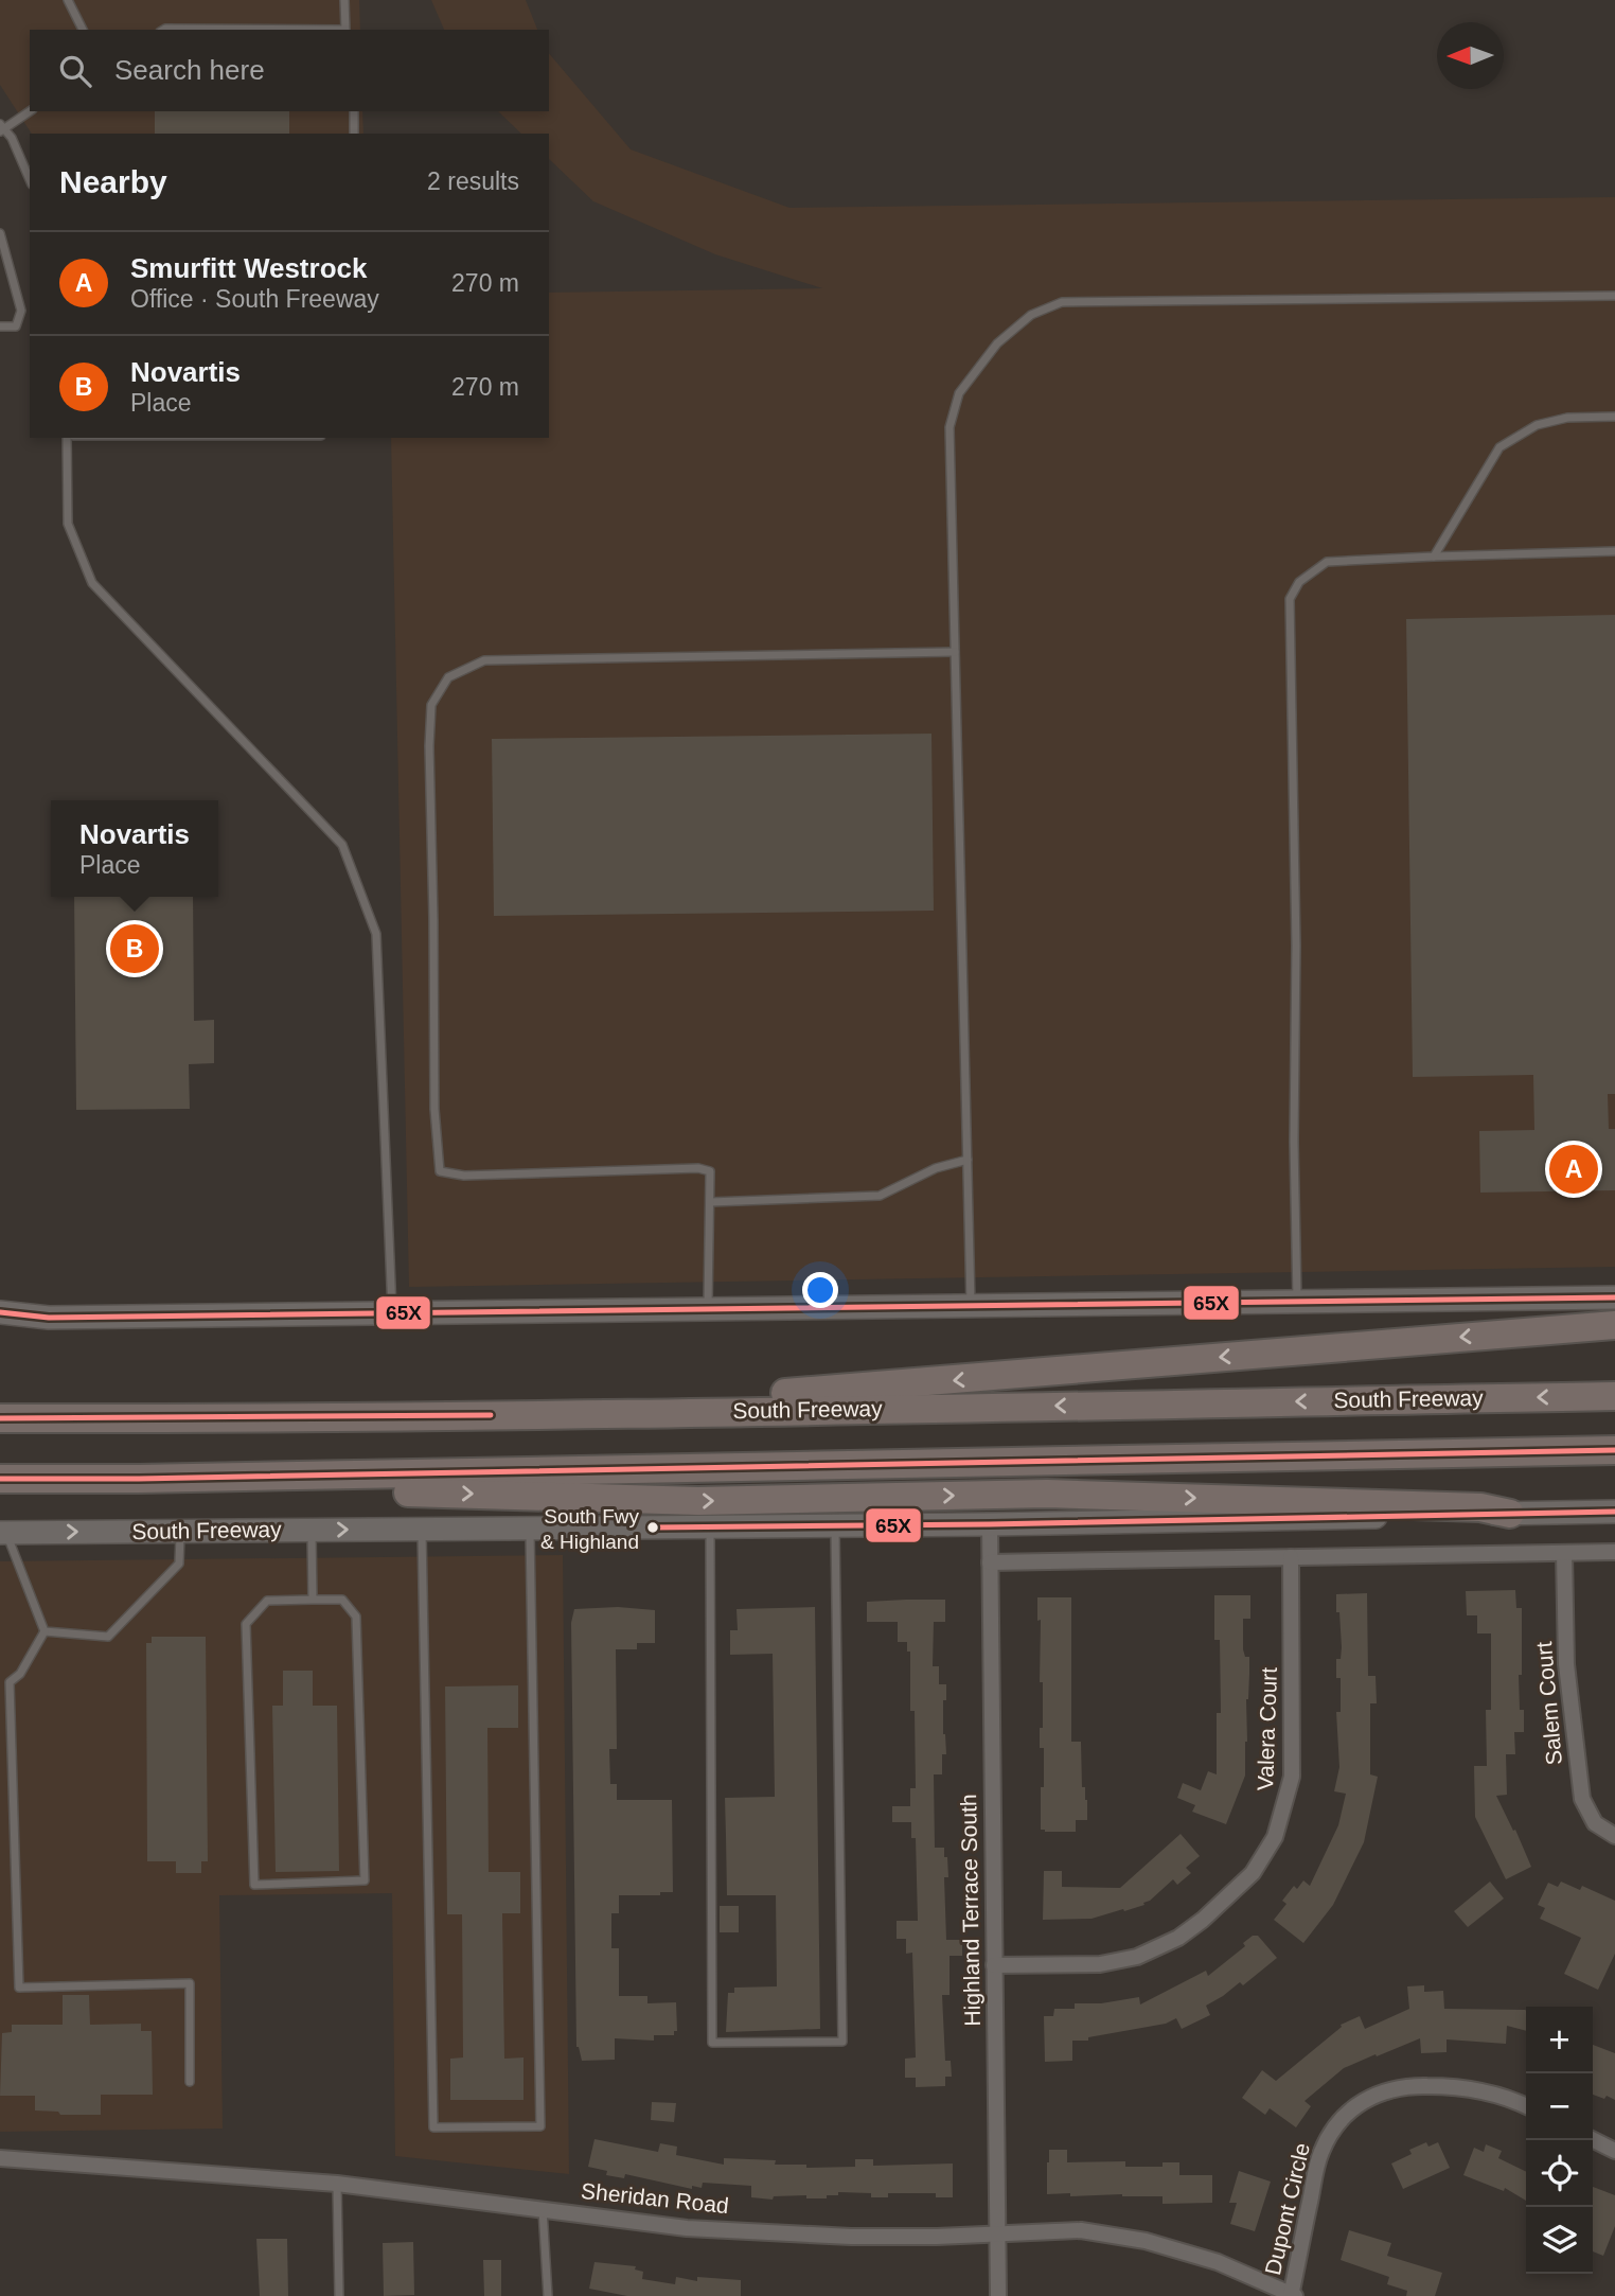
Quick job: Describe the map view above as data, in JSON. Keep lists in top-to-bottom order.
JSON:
{
  "streets": {
    "highway": ["South Freeway"],
    "street": [
      "Salem Court",
      "Valera Court",
      "Highland Terrace South",
      "Sheridan Road",
      "Dupont Circle"
    ]
  },
  "crossings": [
    ["South Freeway", "Highland Terrace South"],
    ["Valera Court", "Highland Terrace South"],
    ["Highland Terrace South", "Sheridan Road"],
    ["Sheridan Road", "Dupont Circle"]
  ],
  "places": ["South Fwy & Highland"],
  "lines": ["transit line 65X"],
  "north": "left",
  "page": {
    "search": "Search here",
    "heading": ["Nearby", "2 results"],
    "list": [
      {
        "mark": "A",
        "name": "Smurfitt Westrock",
        "note": "Office · South Freeway",
        "value": "270 m"
      },
      {
        "mark": "B",
        "name": "Novartis",
        "note": "Place",
        "value": "270 m"
      }
    ],
    "popup": ["Novartis", "Place"],
    "pins": ["B", "A"],
    "map_buttons": ["+", "−"]
  }
}
